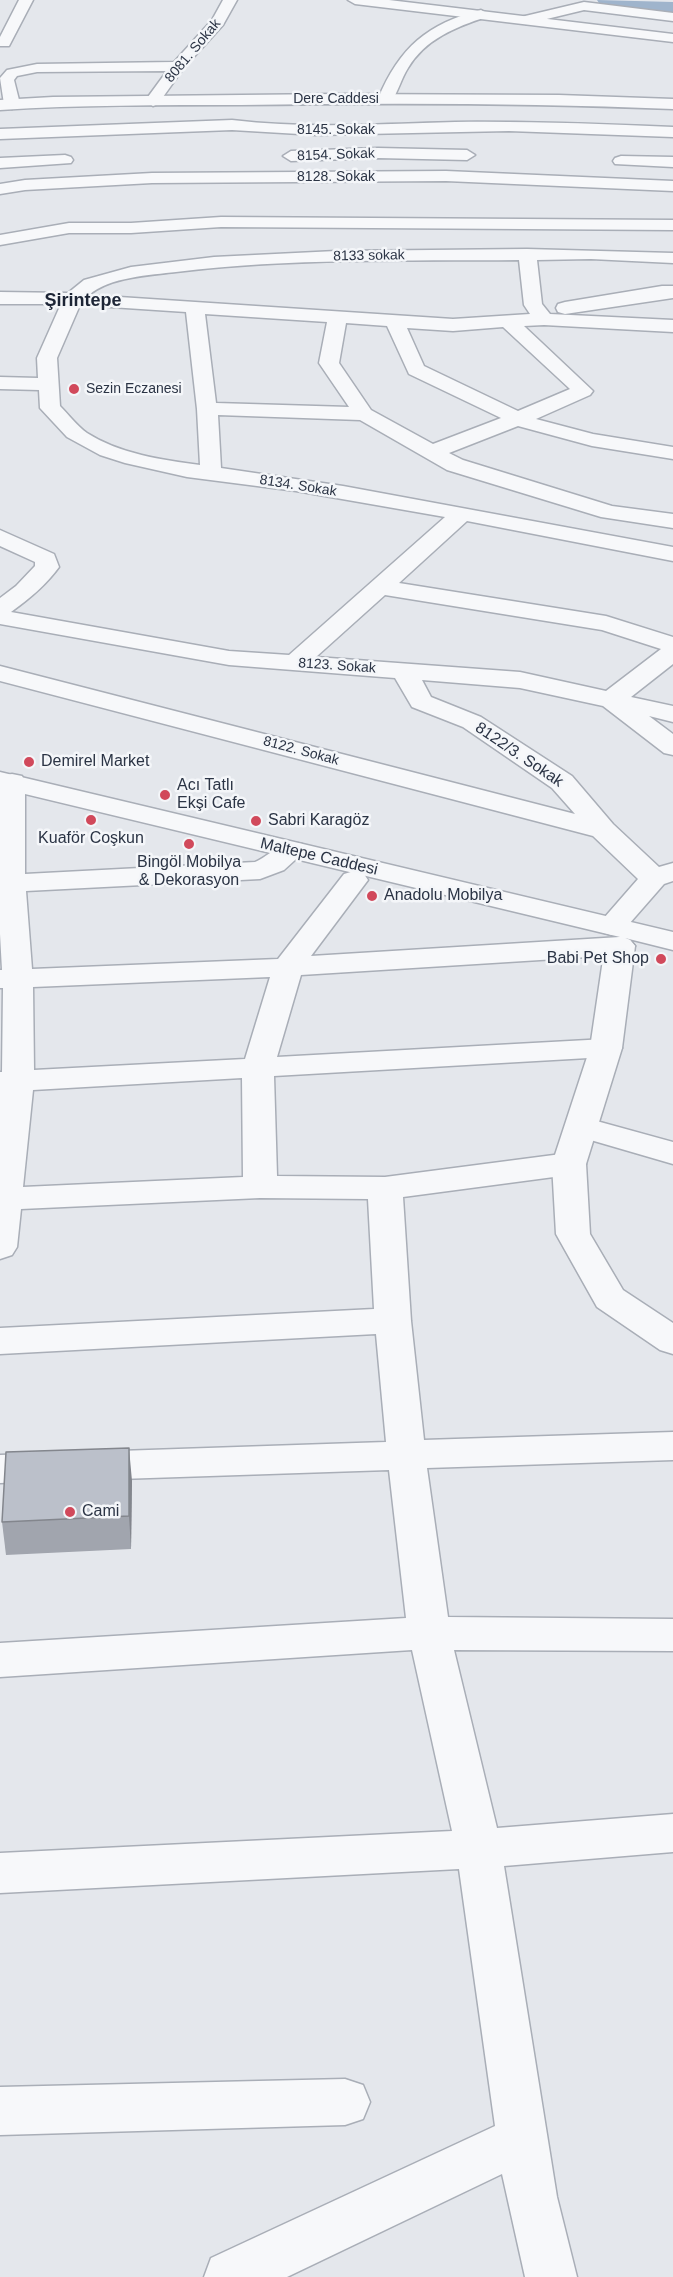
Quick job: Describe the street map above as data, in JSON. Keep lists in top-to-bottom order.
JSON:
{
  "streets": {
    "street": [
      "8081. Sokak",
      "Dere Caddesi",
      "8145. Sokak",
      "8154. Sokak",
      "8128. Sokak",
      "8133 sokak",
      "8134. Sokak",
      "8123. Sokak",
      "8122. Sokak",
      "8122/3. Sokak",
      "Maltepe Caddesi"
    ]
  },
  "crossings": [
    ["8081. Sokak", "Dere Caddesi"],
    ["8133 sokak", "8134. Sokak"],
    ["8123. Sokak", "8122/3. Sokak"],
    ["8122. Sokak", "8122/3. Sokak"]
  ],
  "districts": ["Şirintepe"],
  "places": [
    "Sezin Eczanesi",
    "Demirel Market",
    "Acı Tatlı Ekşi Cafe",
    "Kuaför Coşkun",
    "Sabri Karagöz",
    "Bingöl Mobilya & Dekorasyon",
    "Anadolu Mobilya",
    "Babi Pet Shop",
    "Cami"
  ]
}
